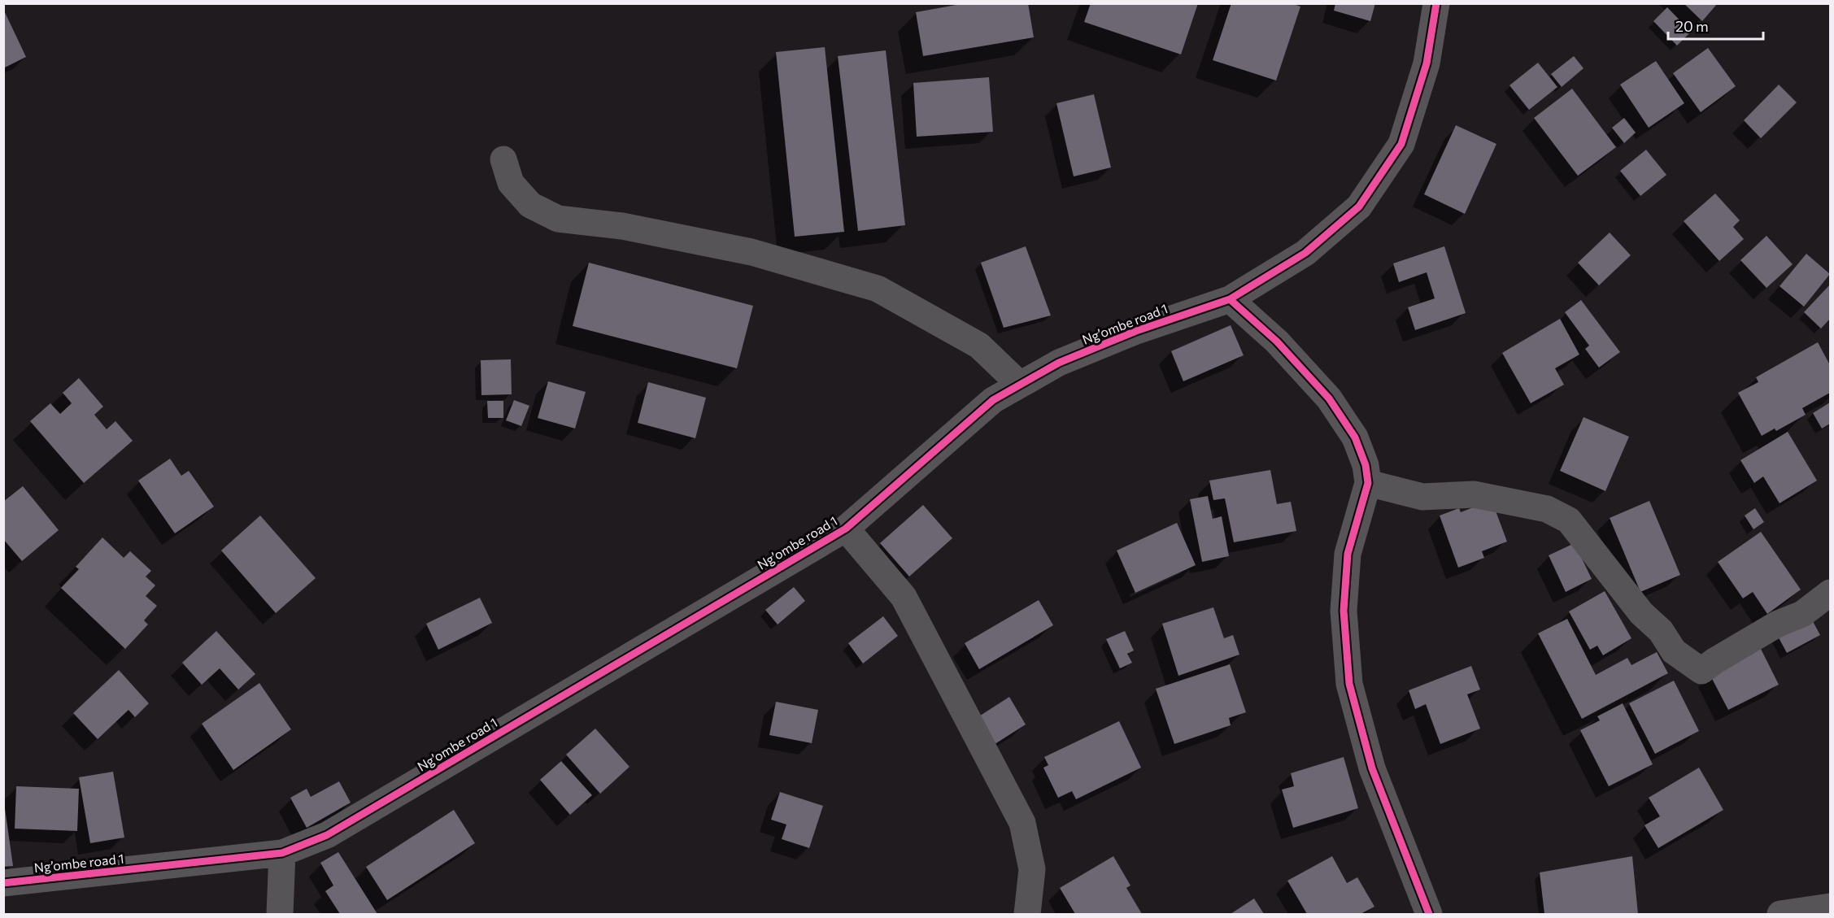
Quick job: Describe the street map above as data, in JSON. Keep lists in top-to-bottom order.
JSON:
{
  "streets": {
    "street": ["Ng’ombe road 1"]
  },
  "scale_bar": "20 m"
}
